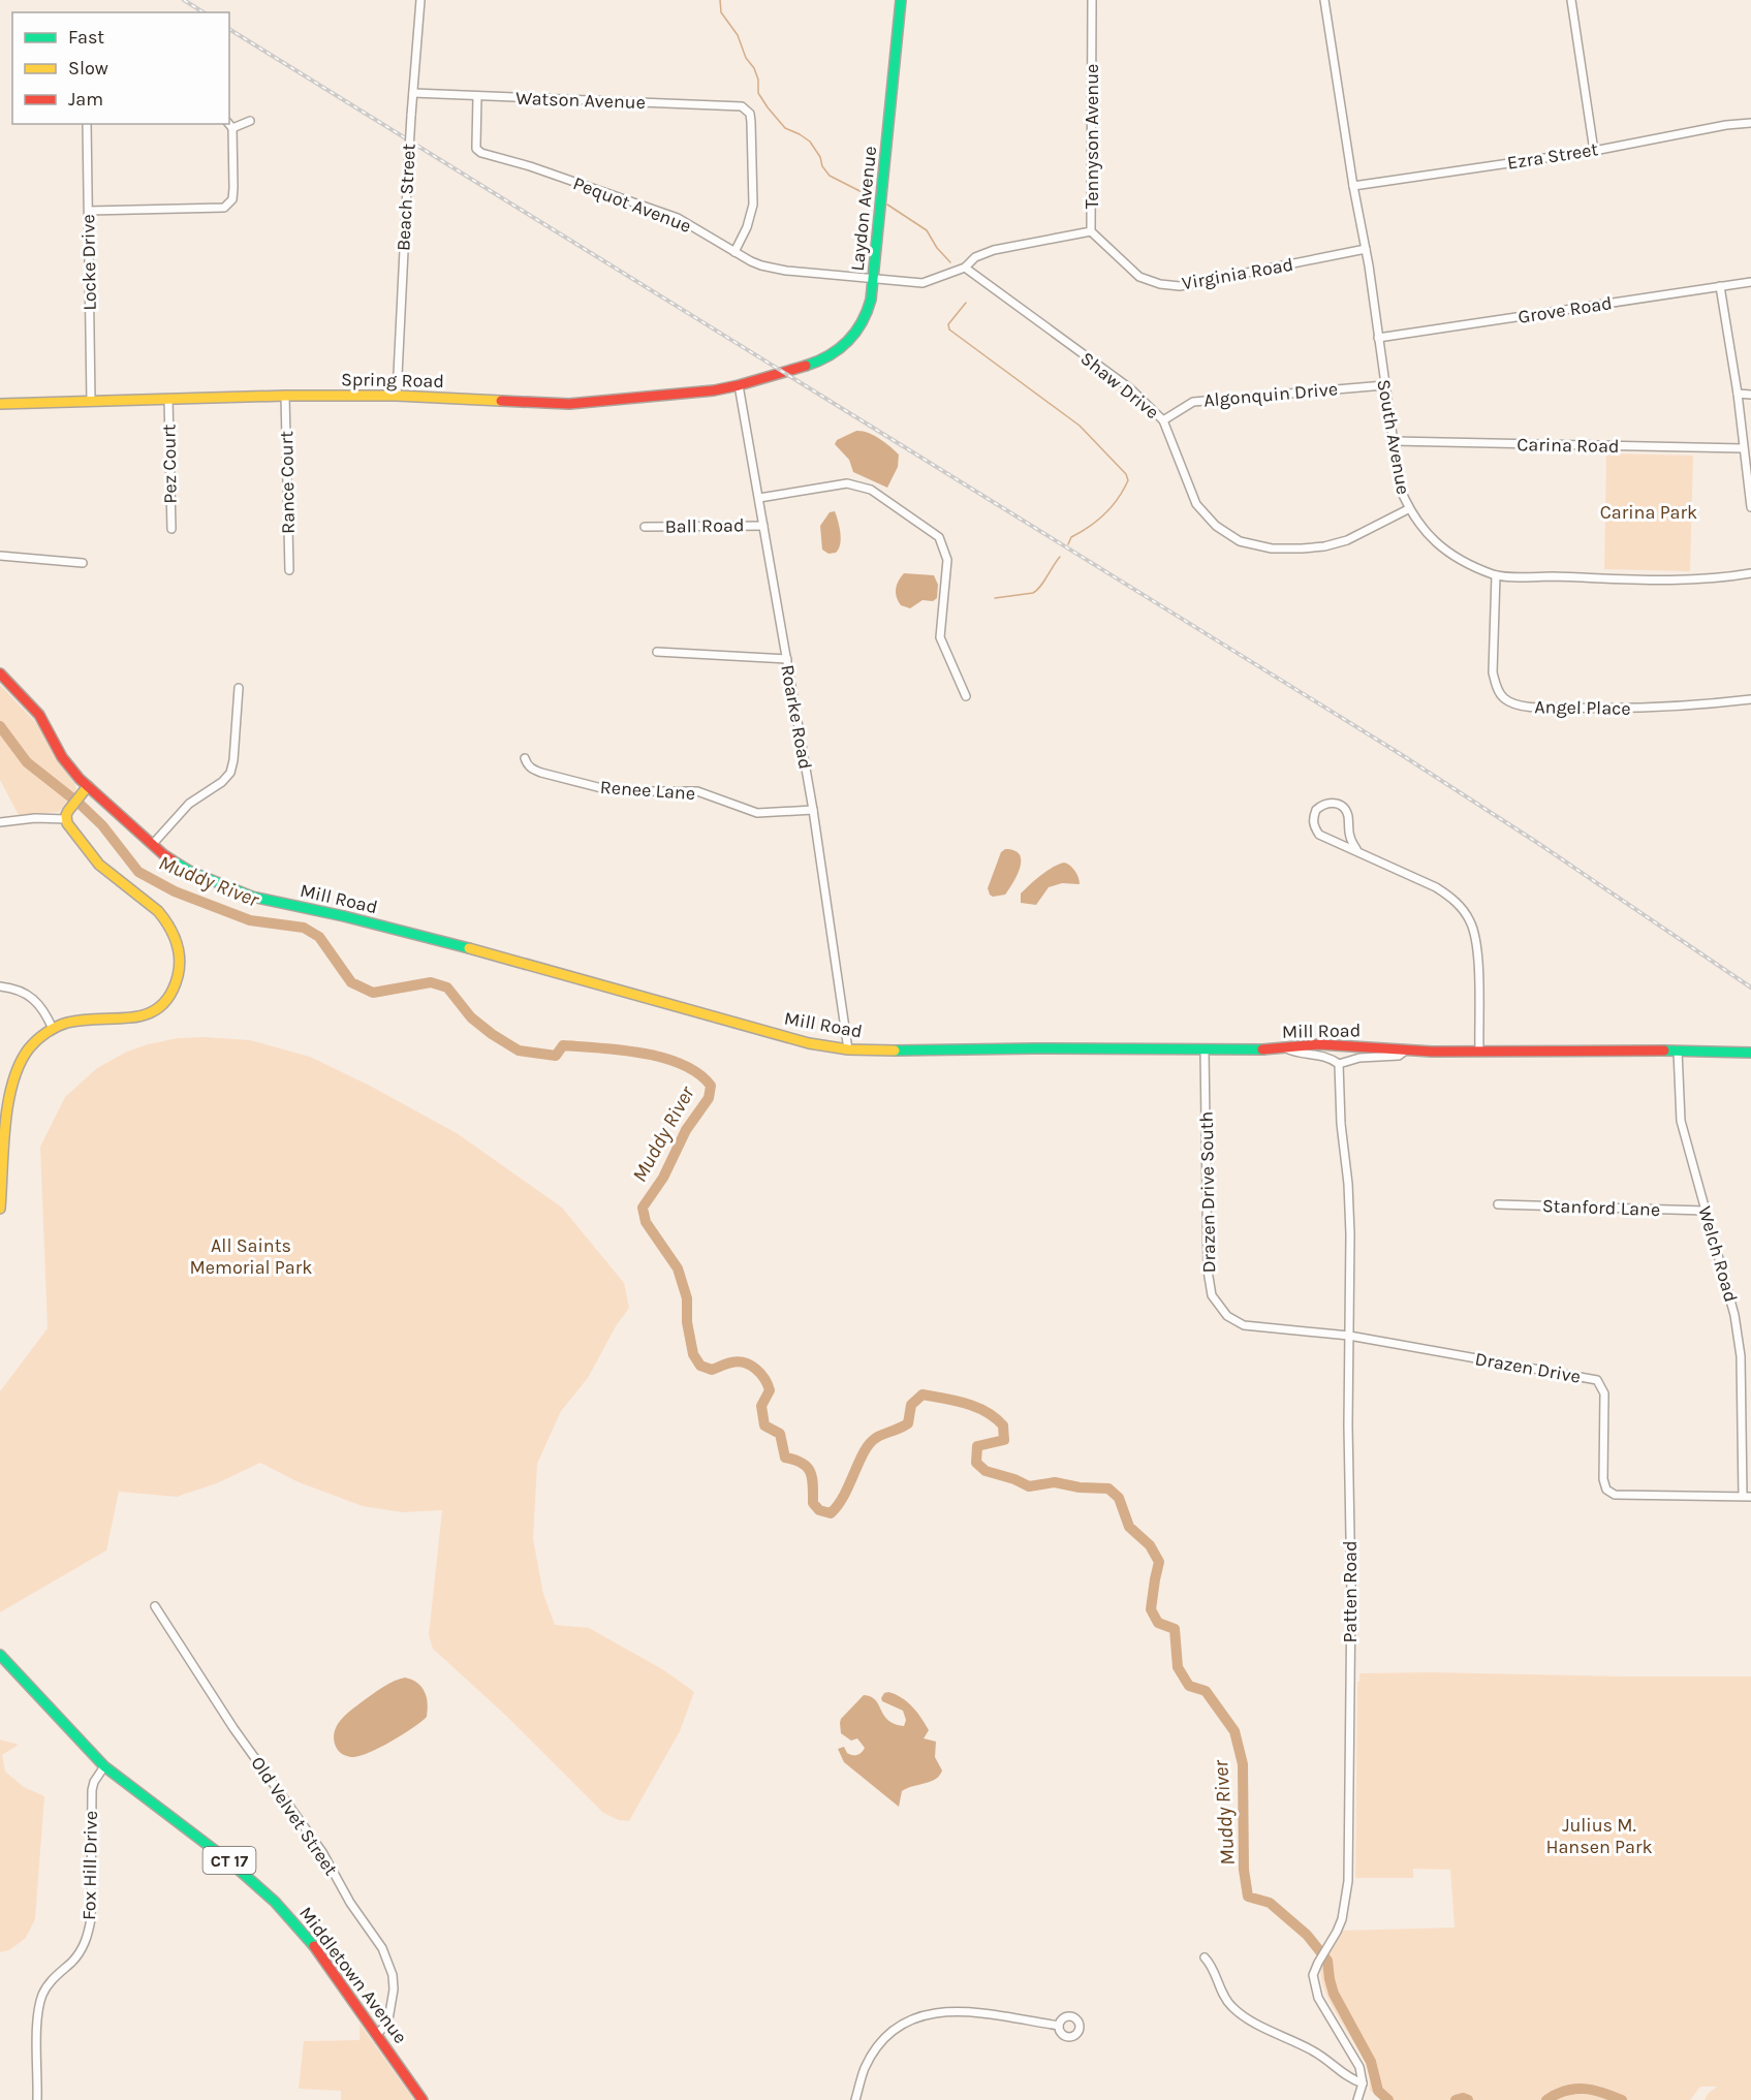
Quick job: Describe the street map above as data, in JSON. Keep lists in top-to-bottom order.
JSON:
{
  "streets": {
    "street": [
      "Watson Avenue",
      "Tennyson Avenue",
      "Ezra Street",
      "Beach Street",
      "Pequot Avenue",
      "Laydon Avenue",
      "Locke Drive",
      "Virginia Road",
      "Grove Road",
      "Spring Road",
      "Shaw Drive",
      "Algonquin Drive",
      "South Avenue",
      "Carina Road",
      "Pez Court",
      "Rance Court",
      "Ball Road",
      "Angel Place",
      "Roarke Road",
      "Renee Lane",
      "Mill Road",
      "Drazen Drive South",
      "Stanford Lane",
      "Welch Road",
      "Drazen Drive",
      "Patten Road",
      "Old Velvet Street",
      "CT 17",
      "Fox Hill Drive",
      "Middletown Avenue"
    ]
  },
  "crossings": [
    ["Watson Avenue", "Beach Street"],
    ["Watson Avenue", "Pequot Avenue"],
    ["Tennyson Avenue", "Pequot Avenue"],
    ["Tennyson Avenue", "Laydon Avenue"],
    ["Tennyson Avenue", "Virginia Road"],
    ["Tennyson Avenue", "Shaw Drive"],
    ["Ezra Street", "South Avenue"],
    ["Beach Street", "Spring Road"],
    ["Pequot Avenue", "Laydon Avenue"],
    ["Laydon Avenue", "Spring Road"],
    ["Locke Drive", "Spring Road"],
    ["Virginia Road", "South Avenue"],
    ["Grove Road", "South Avenue"],
    ["Spring Road", "Pez Court"],
    ["Spring Road", "Rance Court"],
    ["Spring Road", "Roarke Road"],
    ["Shaw Drive", "Algonquin Drive"],
    ["Shaw Drive", "South Avenue"],
    ["Algonquin Drive", "South Avenue"],
    ["South Avenue", "Carina Road"],
    ["South Avenue", "Angel Place"],
    ["Ball Road", "Roarke Road"],
    ["Roarke Road", "Renee Lane"],
    ["Roarke Road", "Mill Road"],
    ["Mill Road", "Drazen Drive South"],
    ["Mill Road", "Welch Road"],
    ["Drazen Drive South", "Drazen Drive"],
    ["Drazen Drive South", "Patten Road"],
    ["Stanford Lane", "Welch Road"],
    ["Welch Road", "Drazen Drive"],
    ["Drazen Drive", "Patten Road"],
    ["Old Velvet Street", "Middletown Avenue"],
    ["Fox Hill Drive", "Middletown Avenue"]
  ],
  "water": ["Muddy River"],
  "parks": ["Carina Park", "All Saints Memorial Park", "Julius M. Hansen Park"],
  "legend": ["Fast", "Slow", "Jam"]
}
